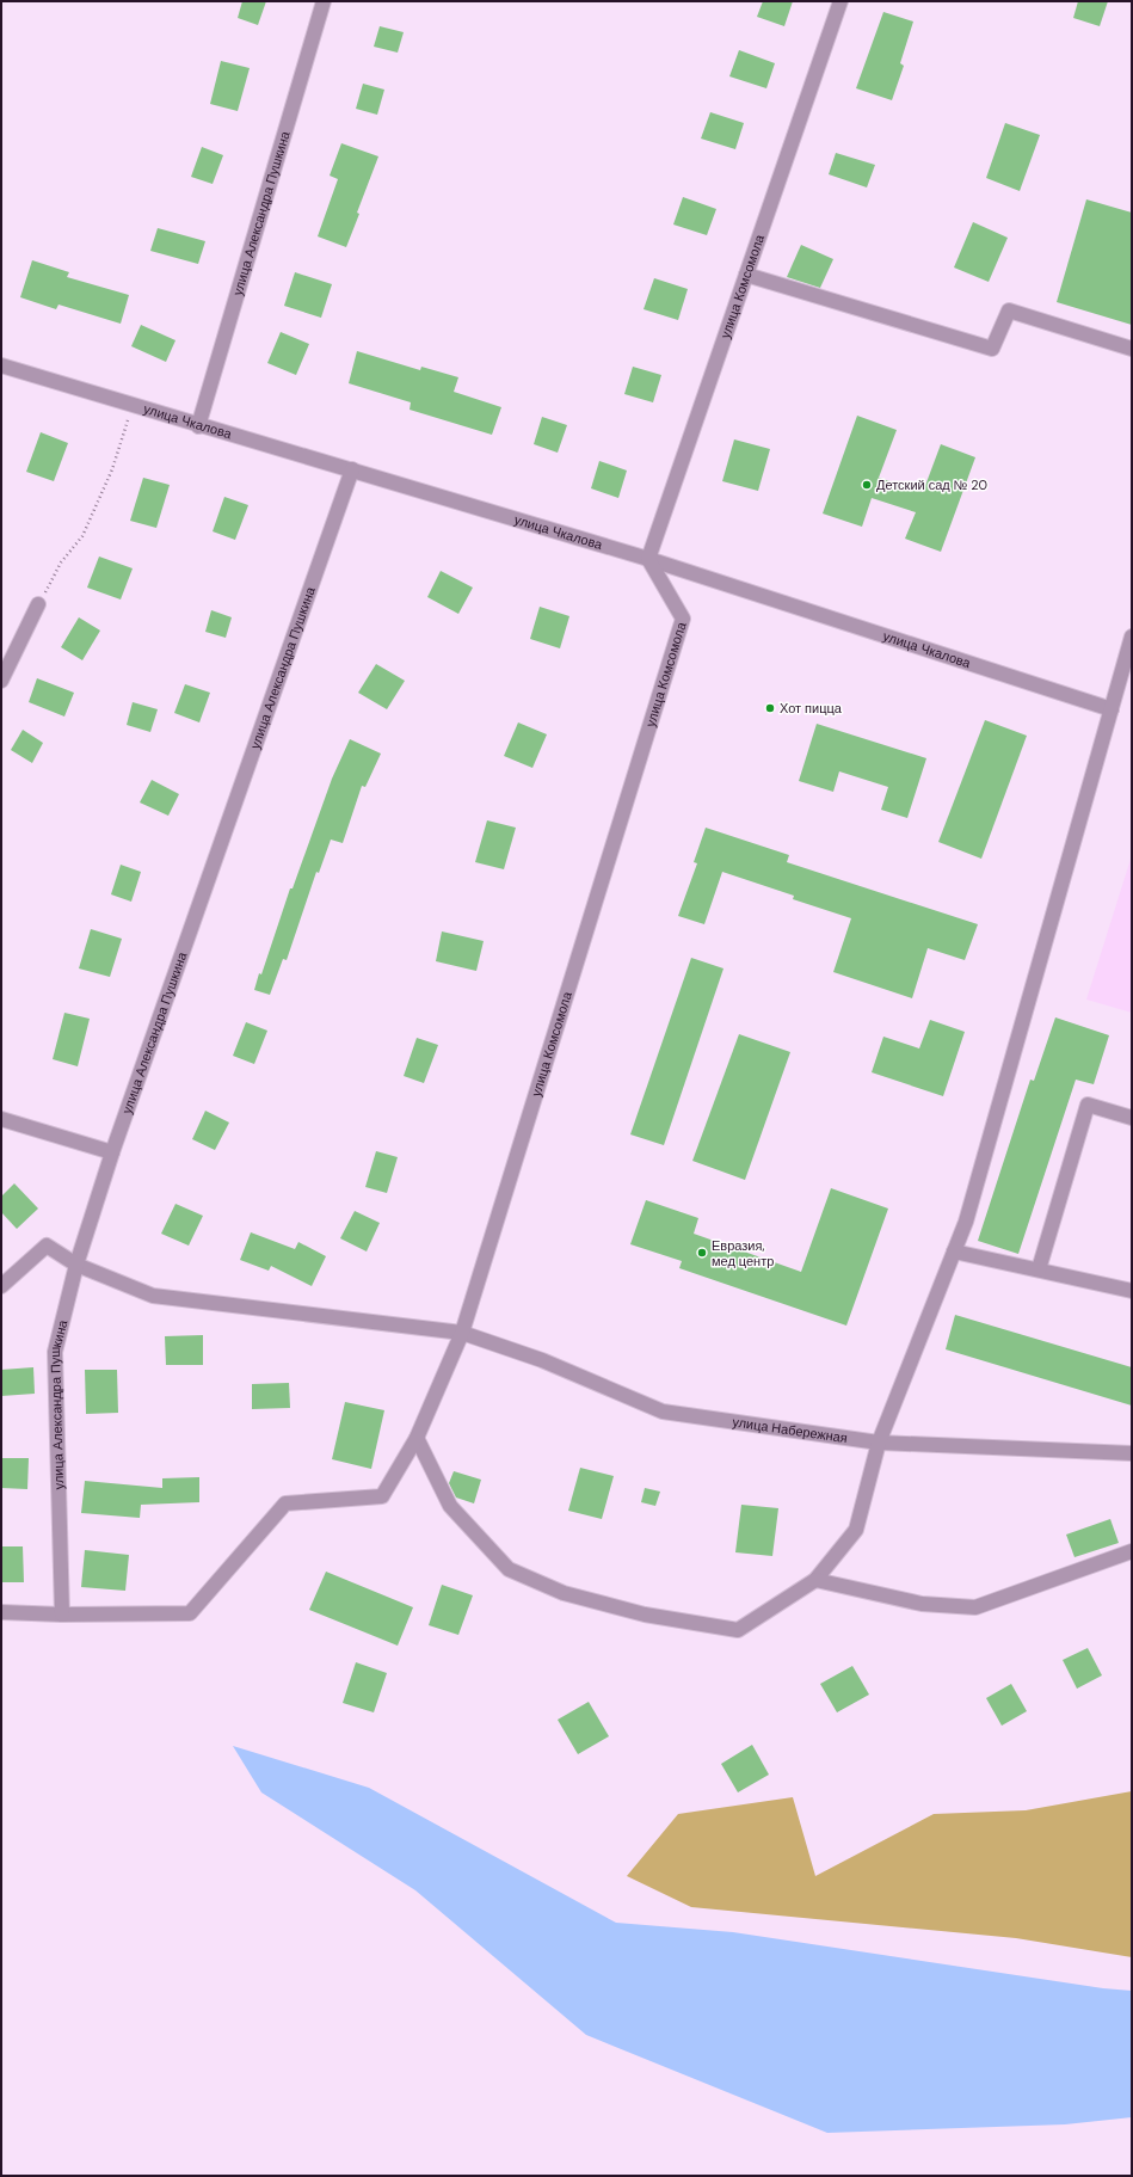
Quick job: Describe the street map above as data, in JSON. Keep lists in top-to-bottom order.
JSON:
{
  "streets": {
    "street": [
      "улица Александра Пушкина",
      "улица Комсомола",
      "улица Чкалова",
      "улица Набережная"
    ]
  },
  "crossings": [
    ["улица Александра Пушкина", "улица Комсомола"],
    ["улица Александра Пушкина", "улица Чкалова"],
    ["улица Александра Пушкина", "улица Набережная"],
    ["улица Комсомола", "улица Чкалова"],
    ["улица Комсомола", "улица Набережная"]
  ],
  "places": ["Детский сад № 20", "Хот пицца", "Евразия, мед центр"]
}
